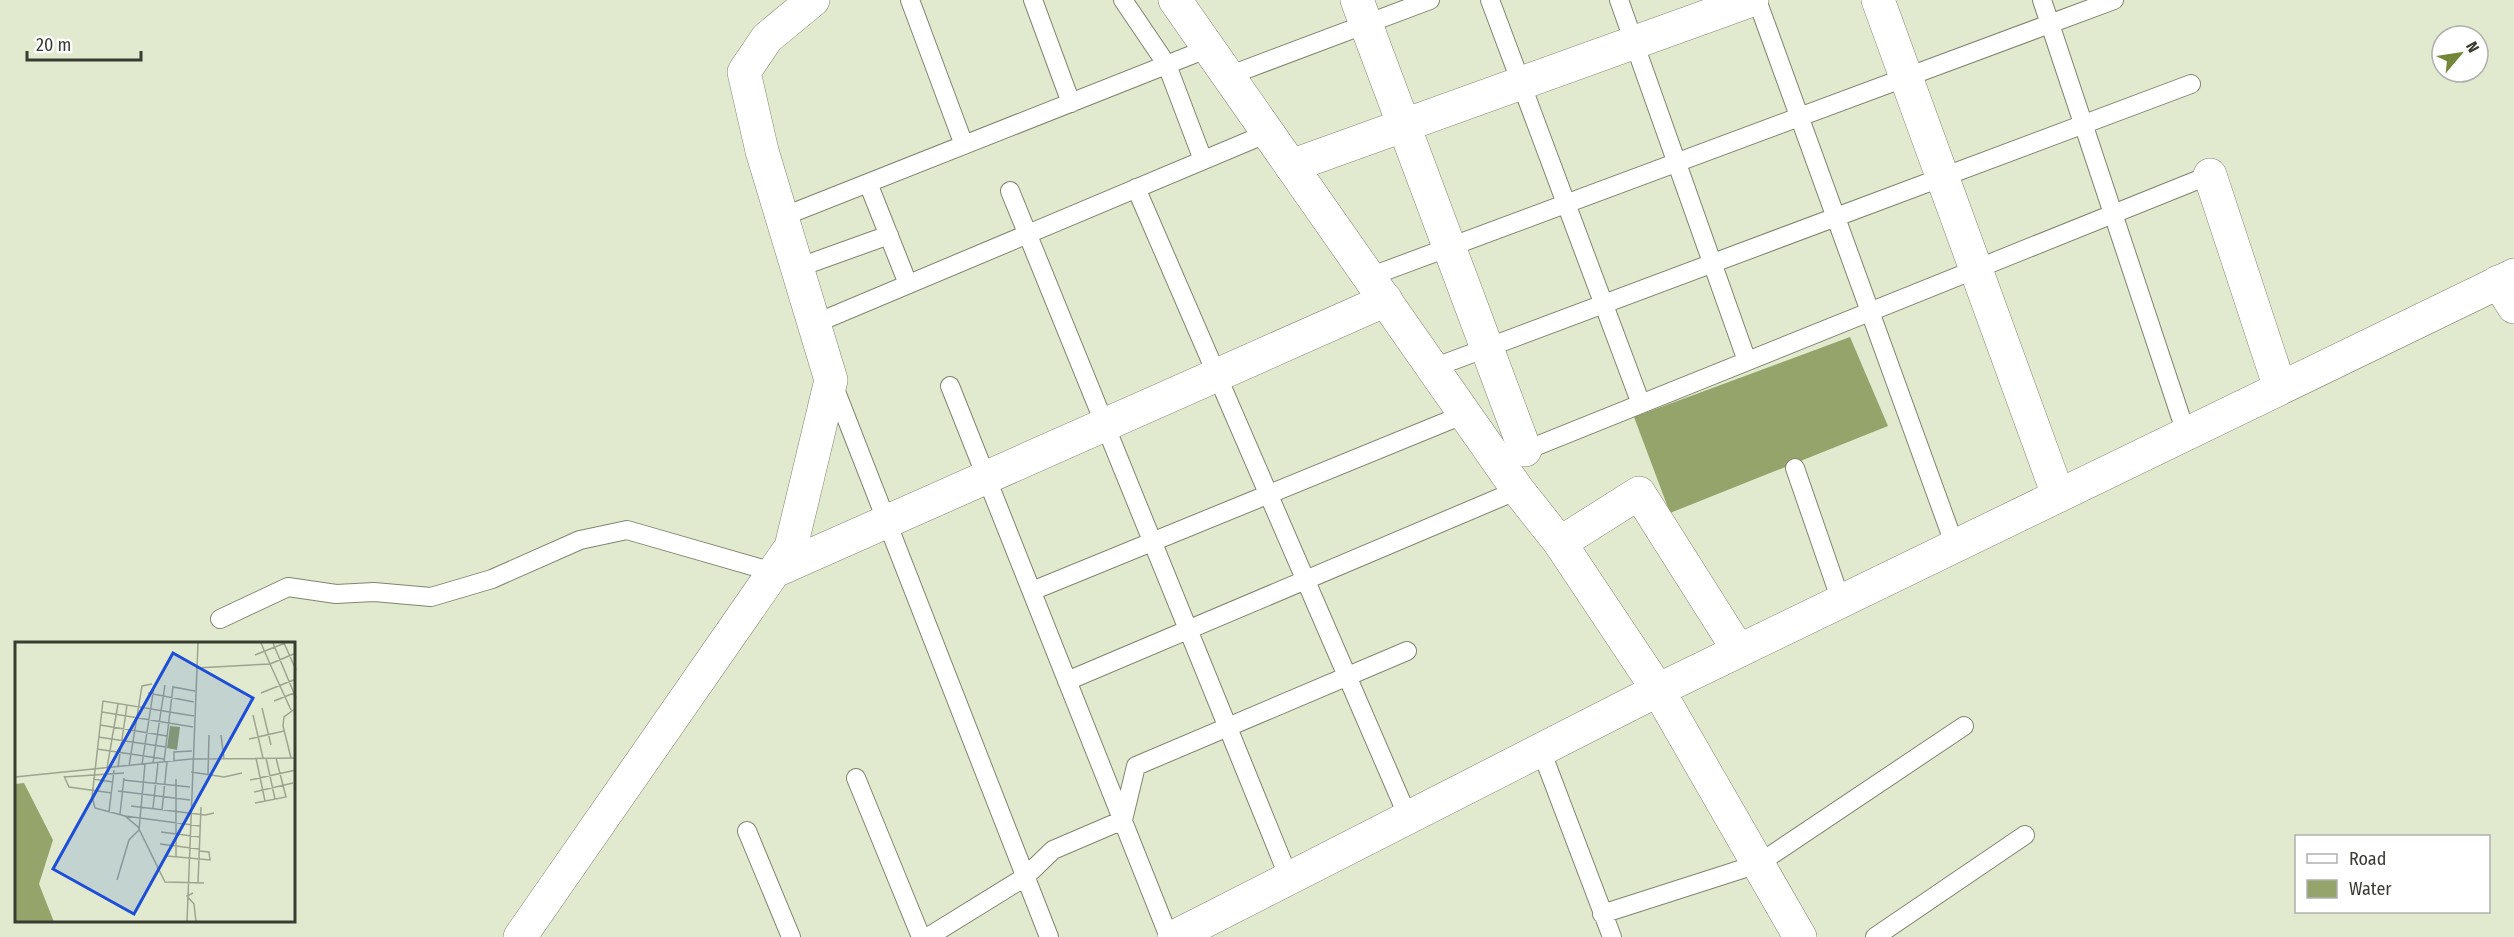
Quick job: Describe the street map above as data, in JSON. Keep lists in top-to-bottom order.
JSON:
{
  "legend": ["Road", "Water"],
  "scale_bar": "20 m",
  "north": "top right"
}
